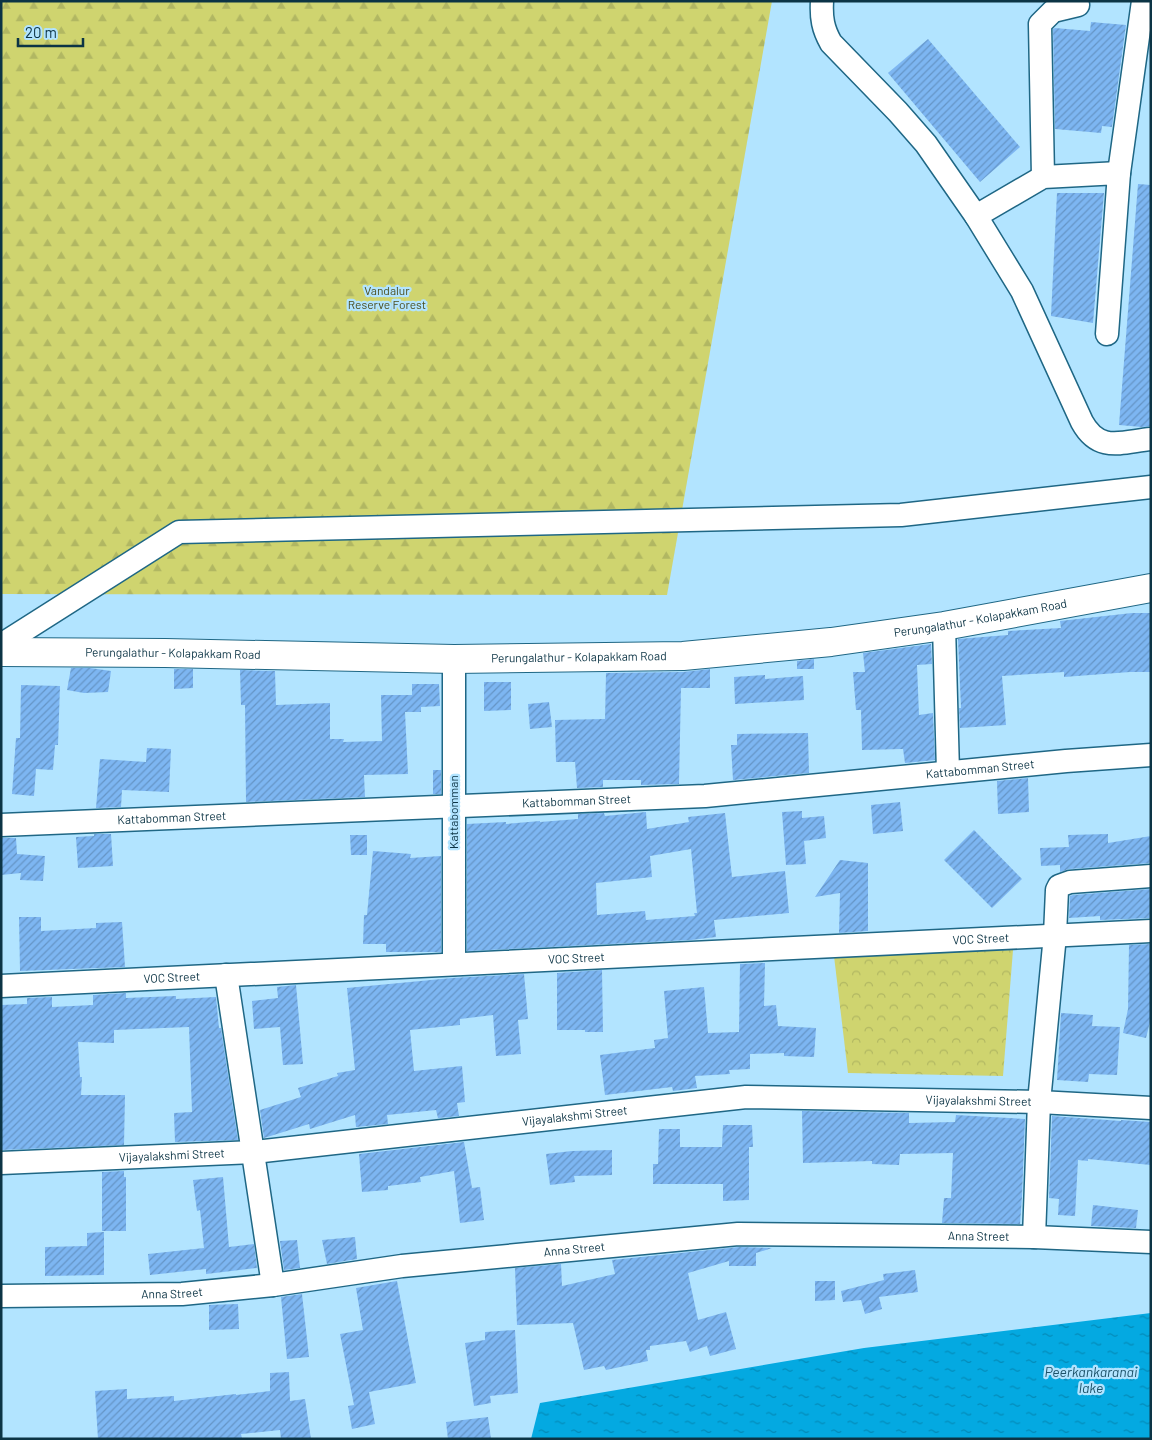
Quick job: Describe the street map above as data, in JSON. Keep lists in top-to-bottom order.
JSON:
{
  "streets": {
    "main road": ["Perungalathur - Kolapakkam Road"],
    "street": [
      "Kattabomman Street",
      "Kattabomman",
      "VOC Street",
      "Vijayalakshmi Street",
      "Anna Street"
    ]
  },
  "crossings": [
    ["Perungalathur - Kolapakkam Road", "Kattabomman"],
    ["Kattabomman Street", "Kattabomman"],
    ["Kattabomman", "VOC Street"]
  ],
  "water": ["Peerkankaranai lake"],
  "parks": ["Vandalur Reserve Forest"],
  "scale_bar": "20 m"
}
